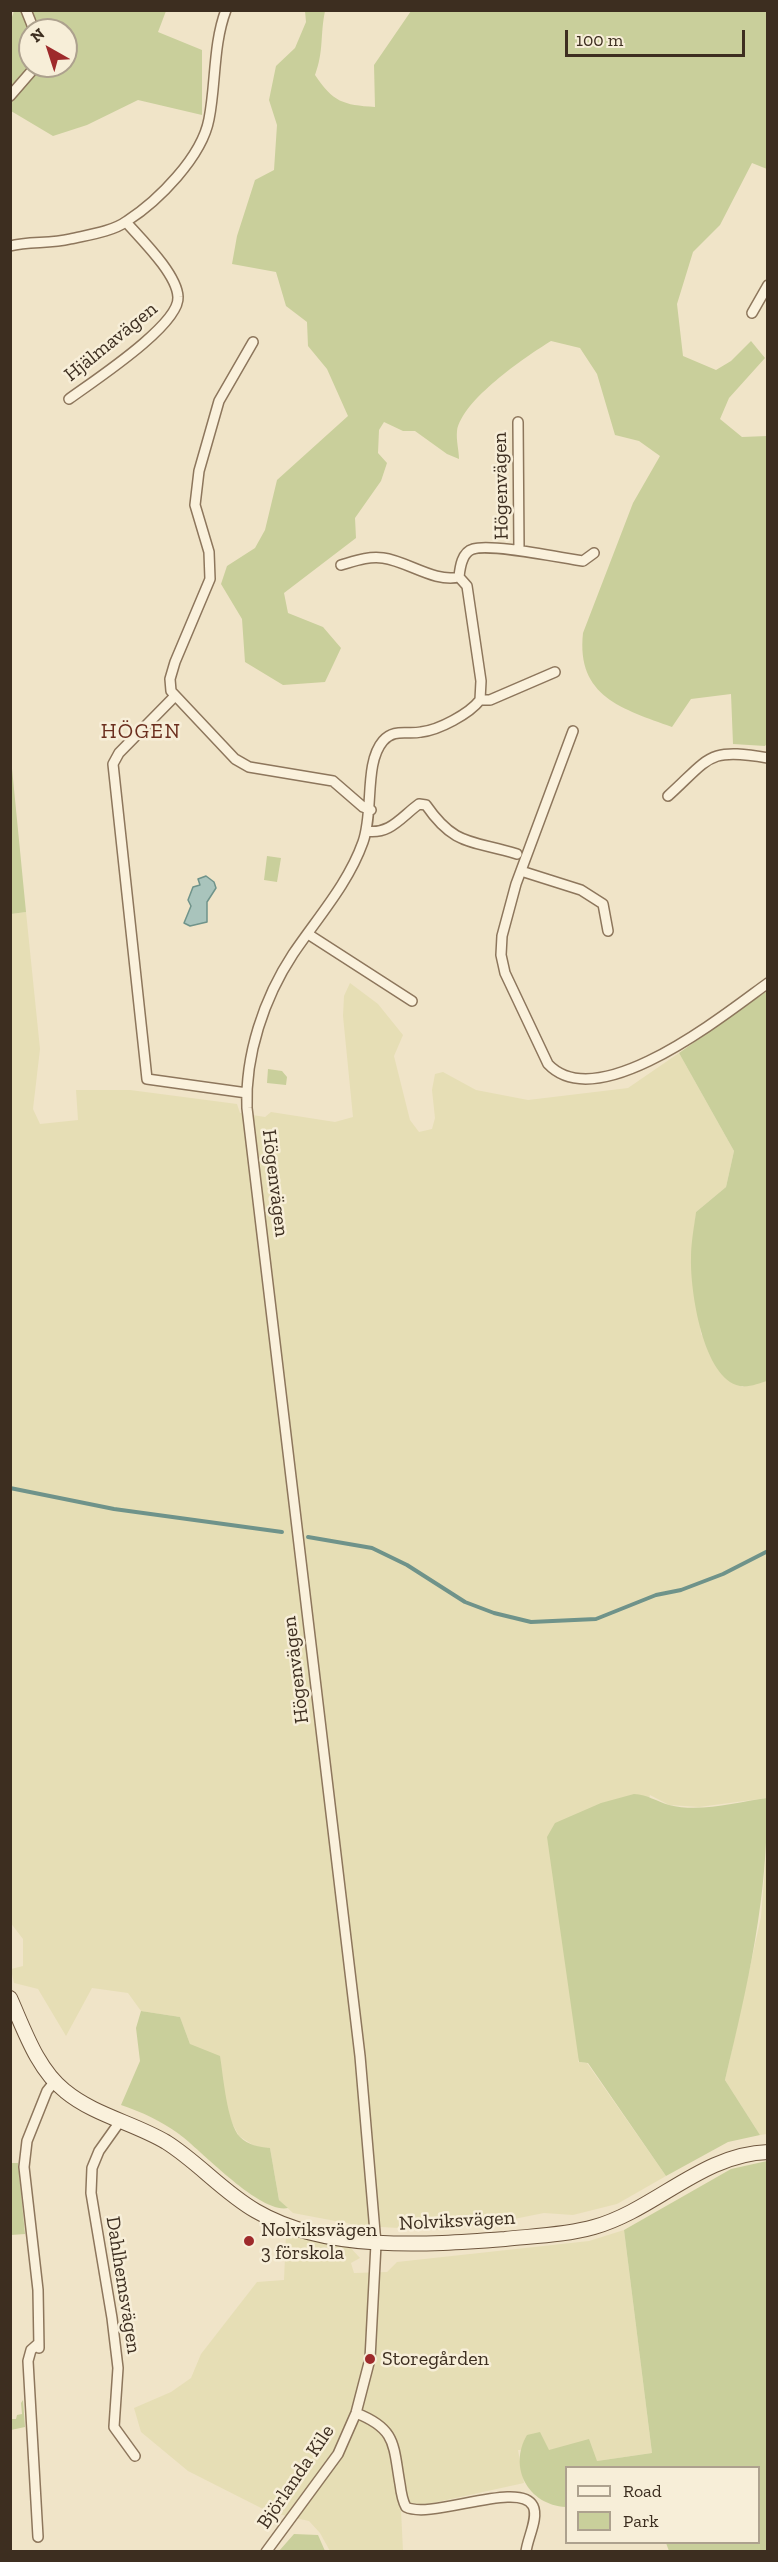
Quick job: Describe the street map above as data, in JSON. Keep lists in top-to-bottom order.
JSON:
{
  "streets": {
    "street": [
      "Hjälmavägen",
      "Högenvägen",
      "Nolviksvägen",
      "Dahlhemsvägen",
      "Björlanda Kile"
    ]
  },
  "crossings": [
    ["Högenvägen", "Nolviksvägen"],
    ["Högenvägen", "Björlanda Kile"],
    ["Nolviksvägen", "Dahlhemsvägen"],
    ["Nolviksvägen", "Björlanda Kile"]
  ],
  "districts": ["HÖGEN"],
  "places": ["Nolviksvägen 3 förskola", "Storegården"],
  "legend": ["Road", "Park"],
  "scale_bar": "100 m",
  "north": "top left"
}
